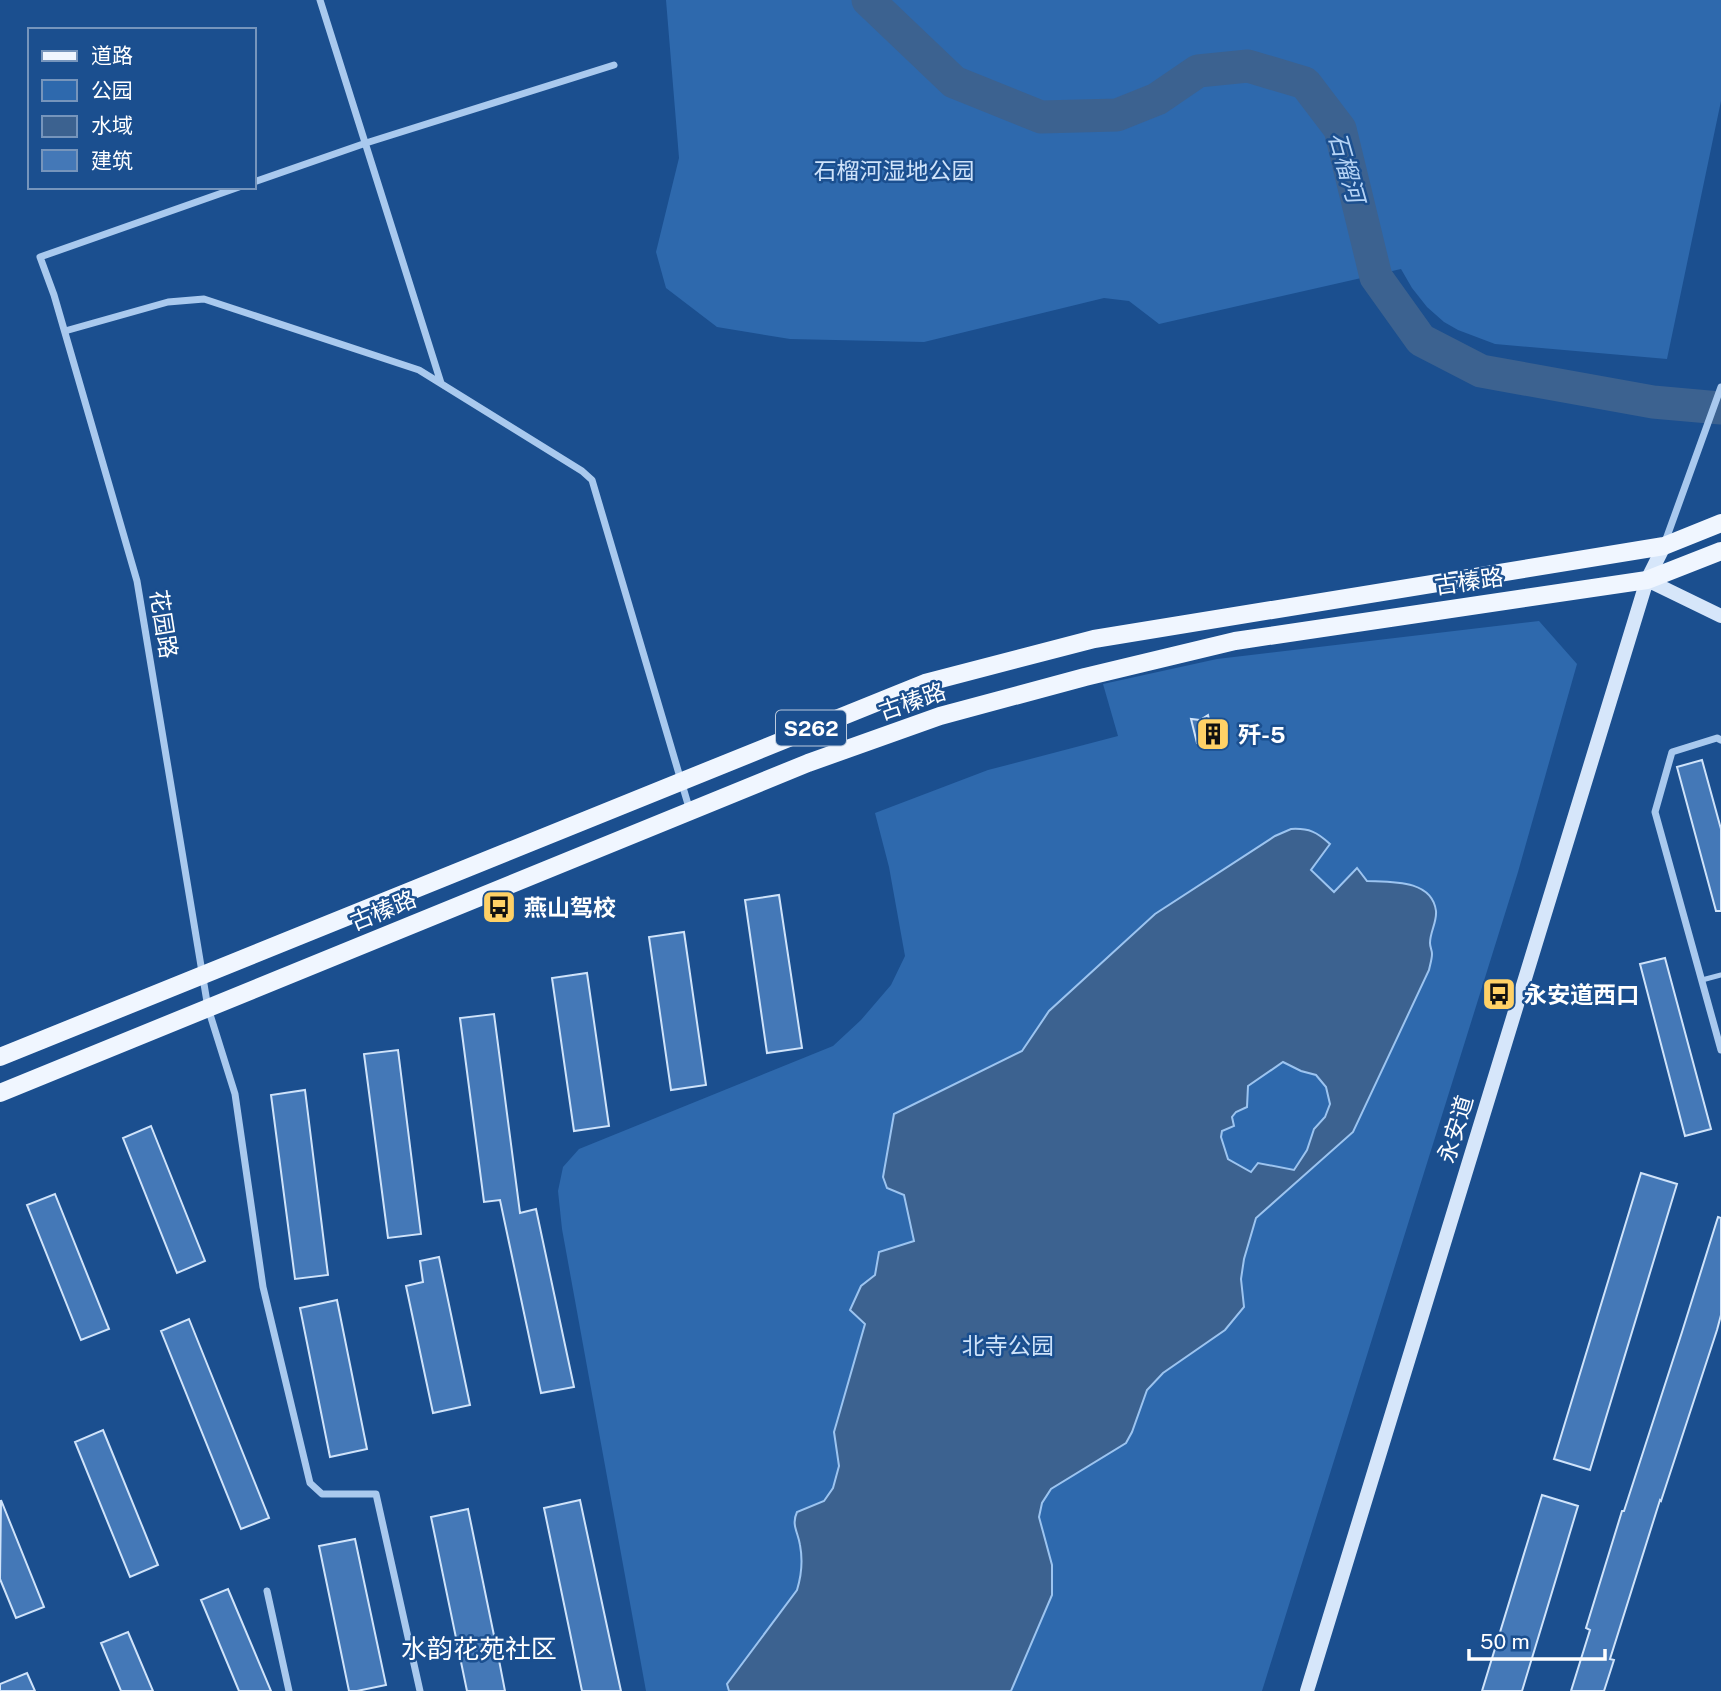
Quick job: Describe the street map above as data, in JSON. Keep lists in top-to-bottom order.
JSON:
{
  "streets": {
    "main road": ["古榛路", "S262", "永安道"],
    "street": ["花园路"]
  },
  "crossings": [
    ["古榛路", "花园路"],
    ["古榛路", "永安道"]
  ],
  "districts": ["水韵花苑社区"],
  "water": ["石榴河"],
  "parks": ["石榴河湿地公园", "北寺公园"],
  "places": {
    "building": ["歼-5"],
    "bus stop": ["燕山驾校", "永安道西口"]
  },
  "legend": [
    "道路",
    "公园",
    "水域",
    "建筑"
  ],
  "scale_bar": "50 m"
}
